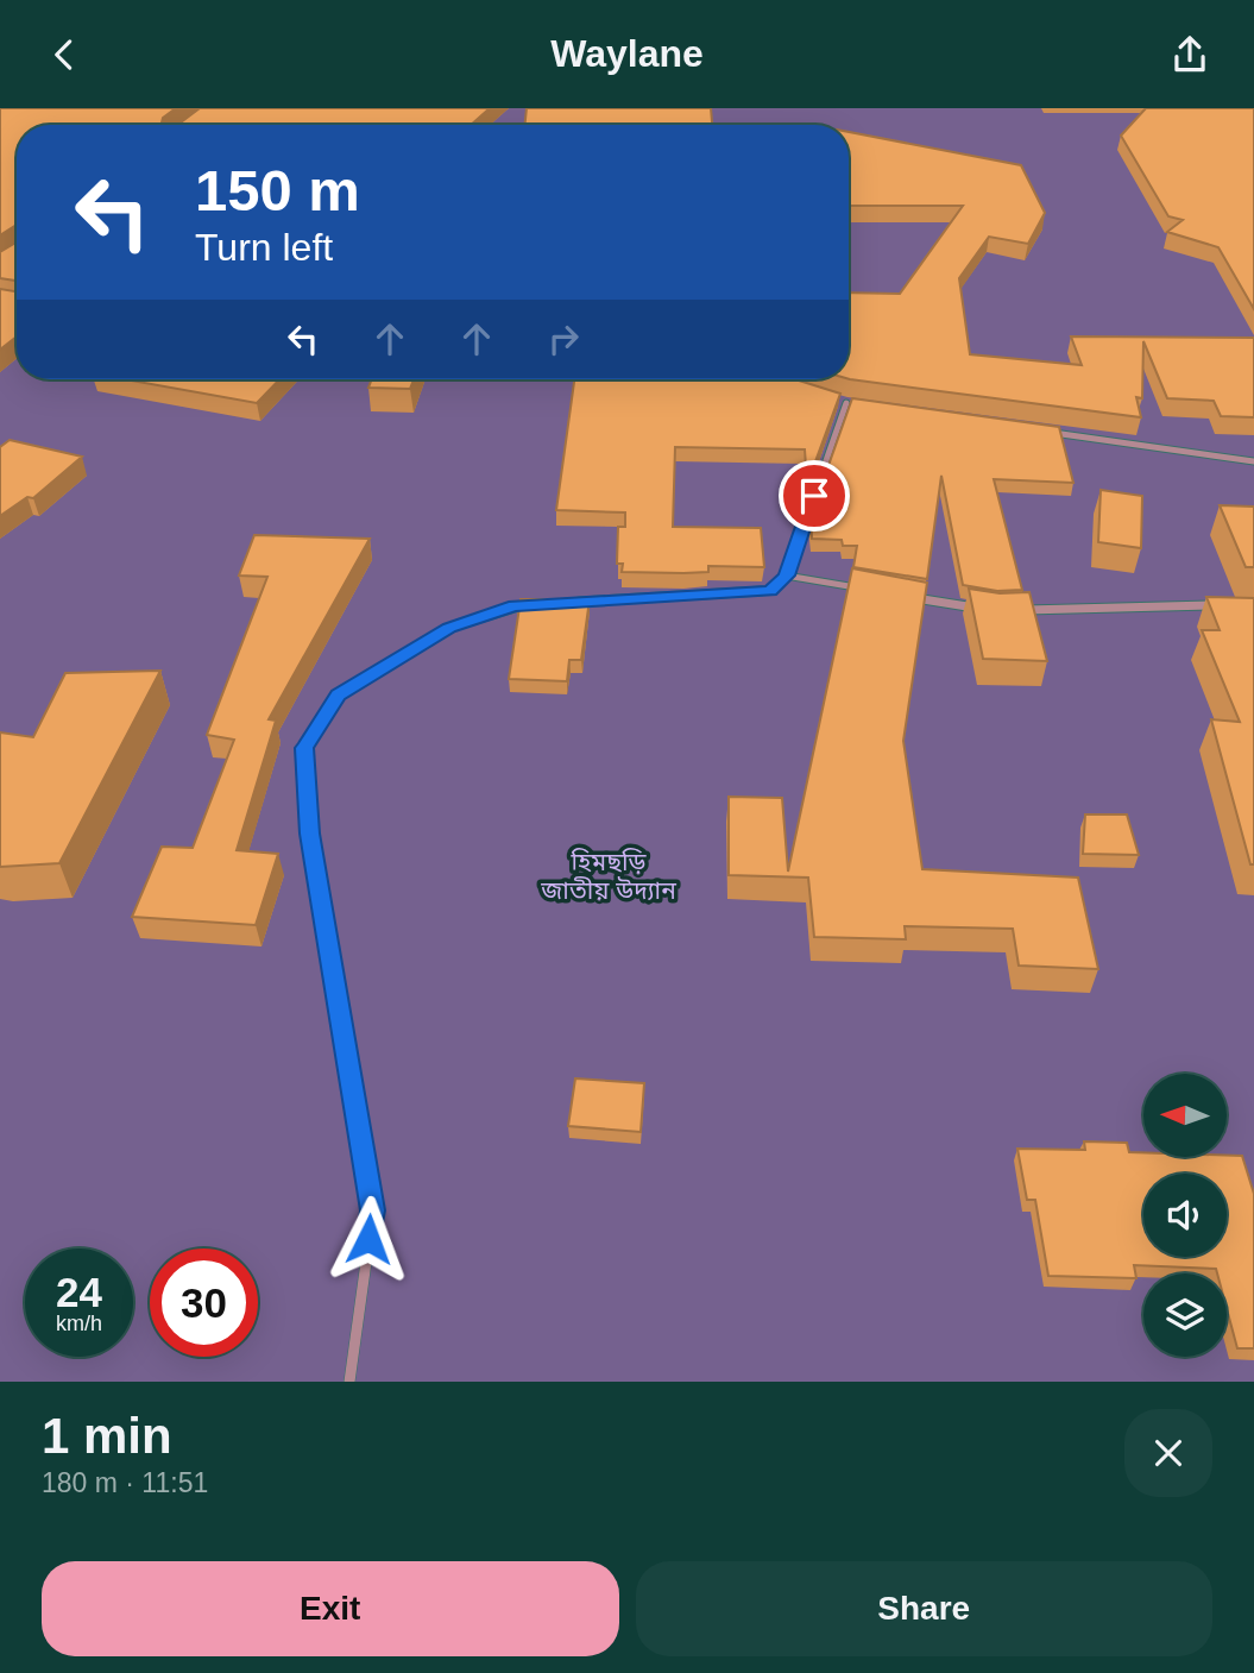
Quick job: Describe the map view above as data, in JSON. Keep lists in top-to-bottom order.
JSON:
{
  "parks": ["হিমছড়ি জাতীয় উদ্যান"],
  "north": "left",
  "page": {
    "header": "Waylane",
    "turn": ["150 m", "Turn left"],
    "speed": "24 km/h",
    "limit": "30",
    "heading": ["1 min", "180 m · 11:51"],
    "buttons": ["Exit", "Share"]
  }
}
